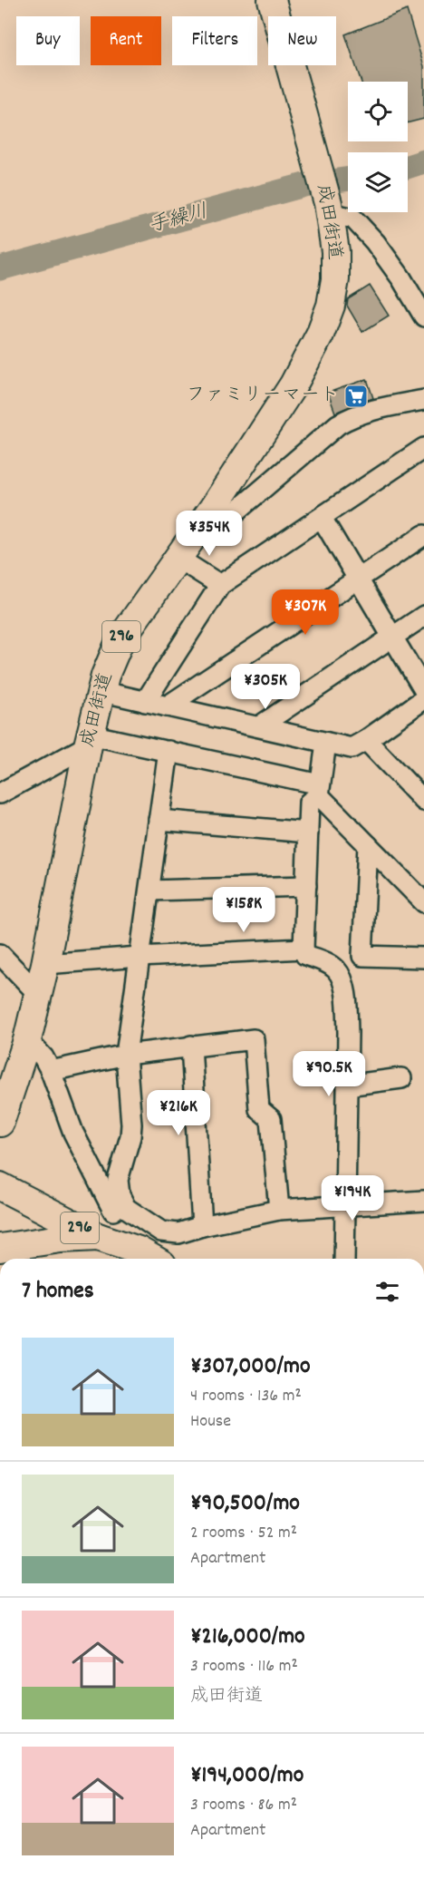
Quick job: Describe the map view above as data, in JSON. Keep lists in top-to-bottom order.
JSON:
{
  "streets": {
    "highway": ["成田街道", "296"]
  },
  "water": ["手繰川"],
  "places": {
    "supermarket": ["ファミリーマート"]
  },
  "page": {
    "chip": [
      "Buy",
      "Rent",
      "Filters",
      "New"
    ],
    "price": [
      "¥354K",
      "¥307K",
      "¥305K",
      "¥158K",
      "¥90.5K",
      "¥216K",
      "¥194K"
    ],
    "heading": "7 homes",
    "list": [
      {
        "name": "¥307,000/mo",
        "note": "4 rooms · 136 m² · House"
      },
      {
        "name": "¥90,500/mo",
        "note": "2 rooms · 52 m² · Apartment"
      },
      {
        "name": "¥216,000/mo",
        "note": "3 rooms · 116 m² · 成田街道"
      },
      {
        "name": "¥194,000/mo",
        "note": "3 rooms · 86 m² · Apartment"
      }
    ]
  }
}
